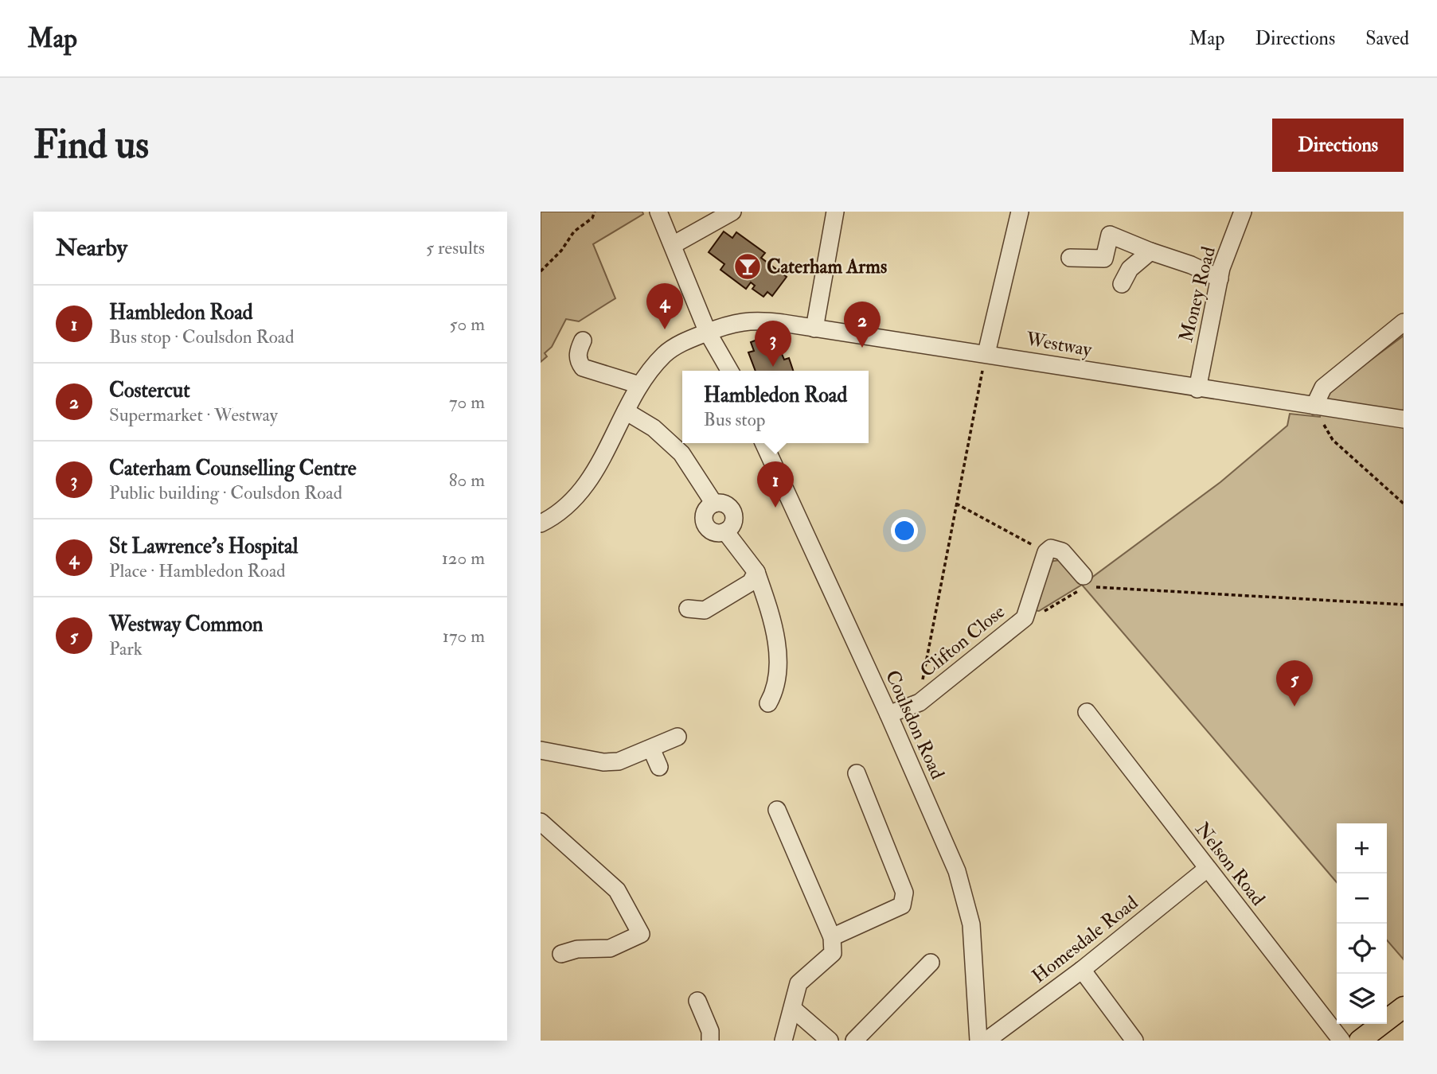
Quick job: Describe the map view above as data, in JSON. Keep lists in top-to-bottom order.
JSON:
{
  "streets": {
    "street": [
      "Money Road",
      "Westway",
      "Clifton Close",
      "Coulsdon Road",
      "Nelson Road",
      "Homesdale Road"
    ]
  },
  "crossings": [
    ["Money Road", "Westway"],
    ["Clifton Close", "Coulsdon Road"],
    ["Nelson Road", "Homesdale Road"]
  ],
  "places": {
    "bar": ["Caterham Arms"]
  },
  "page": {
    "header": "Map",
    "nav": ["Map", "Directions", "Saved"],
    "buttons": "Directions",
    "title": "Find us",
    "heading": ["Nearby", "5 results"],
    "pins": [
      "4",
      "2",
      "3",
      "1",
      "5"
    ],
    "list": [
      {
        "mark": "1",
        "name": "Hambledon Road",
        "note": "Bus stop · Coulsdon Road",
        "value": "50 m"
      },
      {
        "mark": "2",
        "name": "Costercut",
        "note": "Supermarket · Westway",
        "value": "70 m"
      },
      {
        "mark": "3",
        "name": "Caterham Counselling Centre",
        "note": "Public building · Coulsdon Road",
        "value": "80 m"
      },
      {
        "mark": "4",
        "name": "St Lawrence's Hospital",
        "note": "Place · Hambledon Road",
        "value": "120 m"
      },
      {
        "mark": "5",
        "name": "Westway Common",
        "note": "Park",
        "value": "170 m"
      }
    ],
    "popup": ["Hambledon Road", "Bus stop"],
    "map_buttons": ["+", "−"]
  }
}
